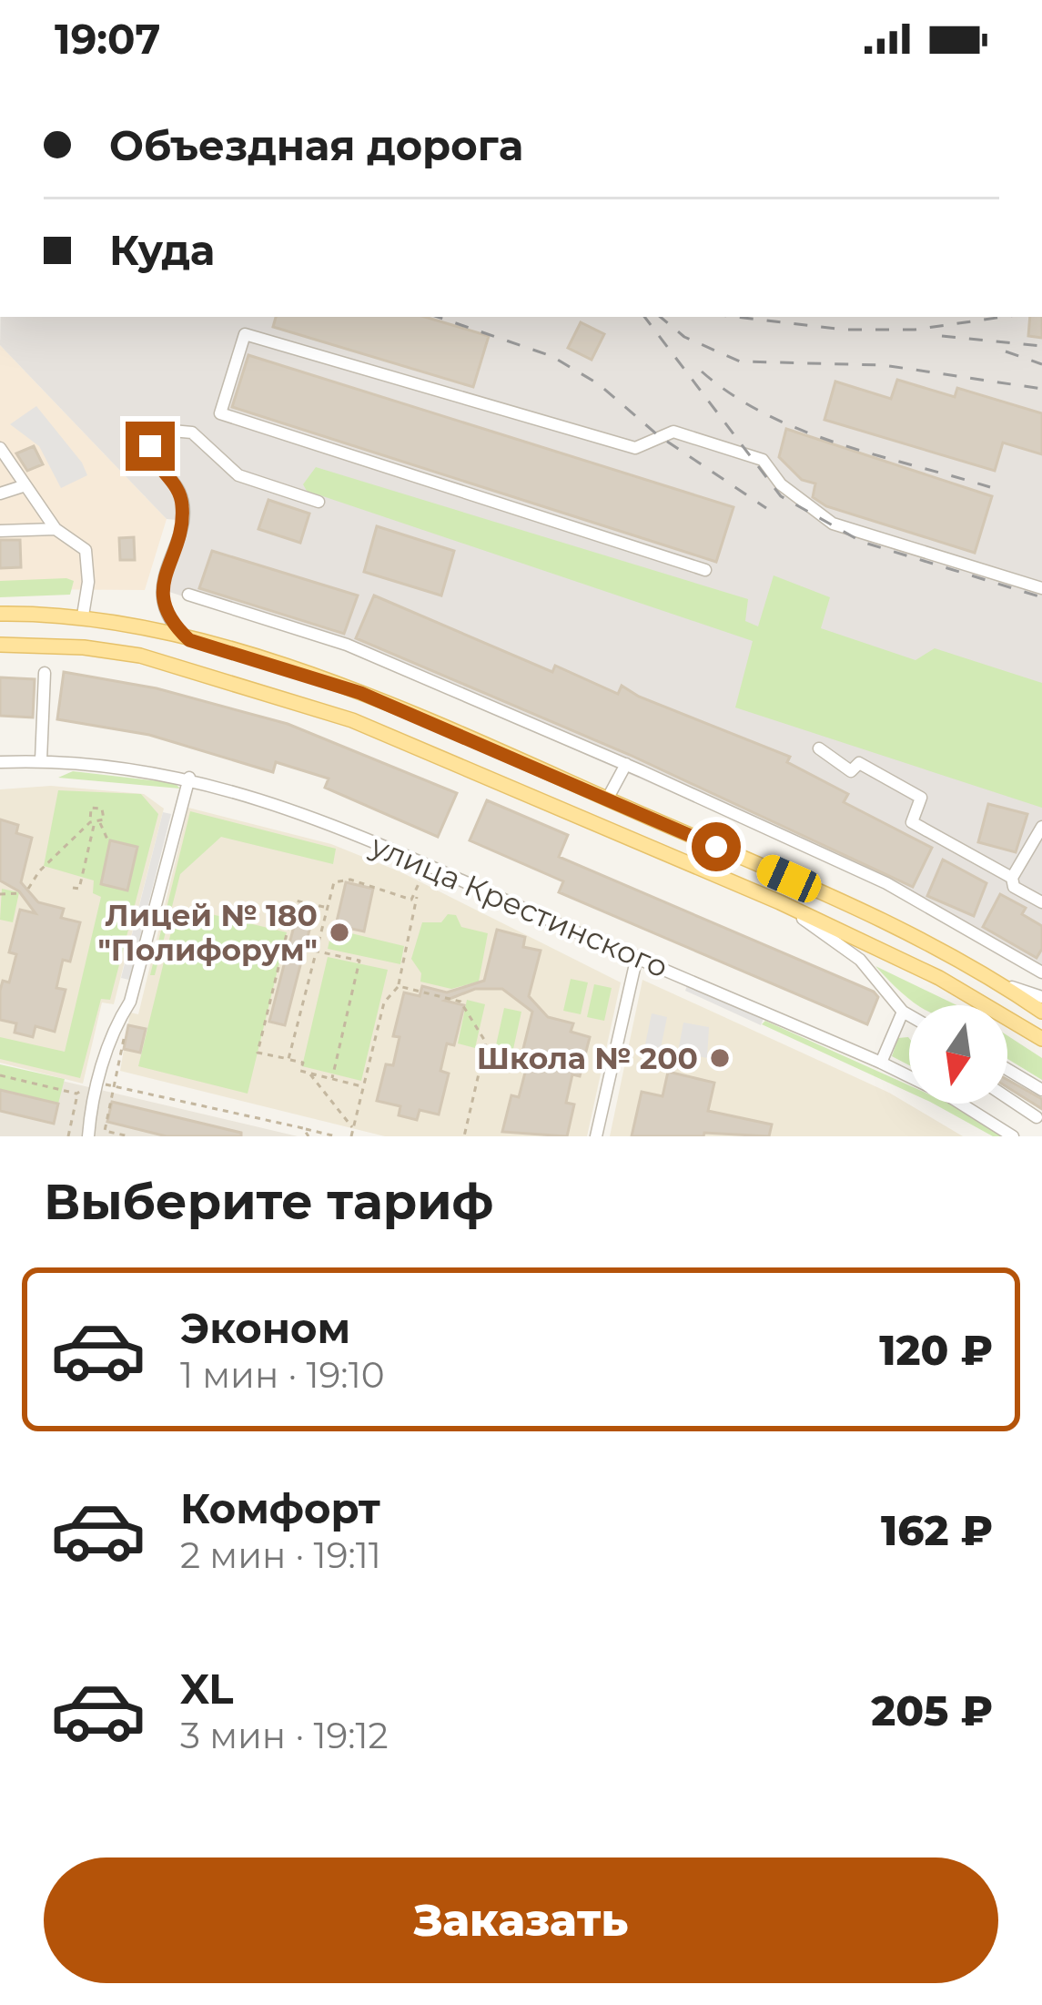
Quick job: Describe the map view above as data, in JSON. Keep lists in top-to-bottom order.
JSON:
{
  "streets": {
    "street": ["улица Крестинского"]
  },
  "places": ["Лицей № 180 \"Полифорум\"", "Школа № 200"],
  "north": "bottom",
  "page": {
    "status": "19:07",
    "banner": ["Объездная дорога", "Куда"],
    "heading": "Выберите тариф",
    "list": [
      {
        "name": "Эконом",
        "note": "1 мин · 19:10",
        "value": "120 ₽"
      },
      {
        "name": "Комфорт",
        "note": "2 мин · 19:11",
        "value": "162 ₽"
      },
      {
        "name": "XL",
        "note": "3 мин · 19:12",
        "value": "205 ₽"
      }
    ],
    "buttons": "Заказать"
  }
}
